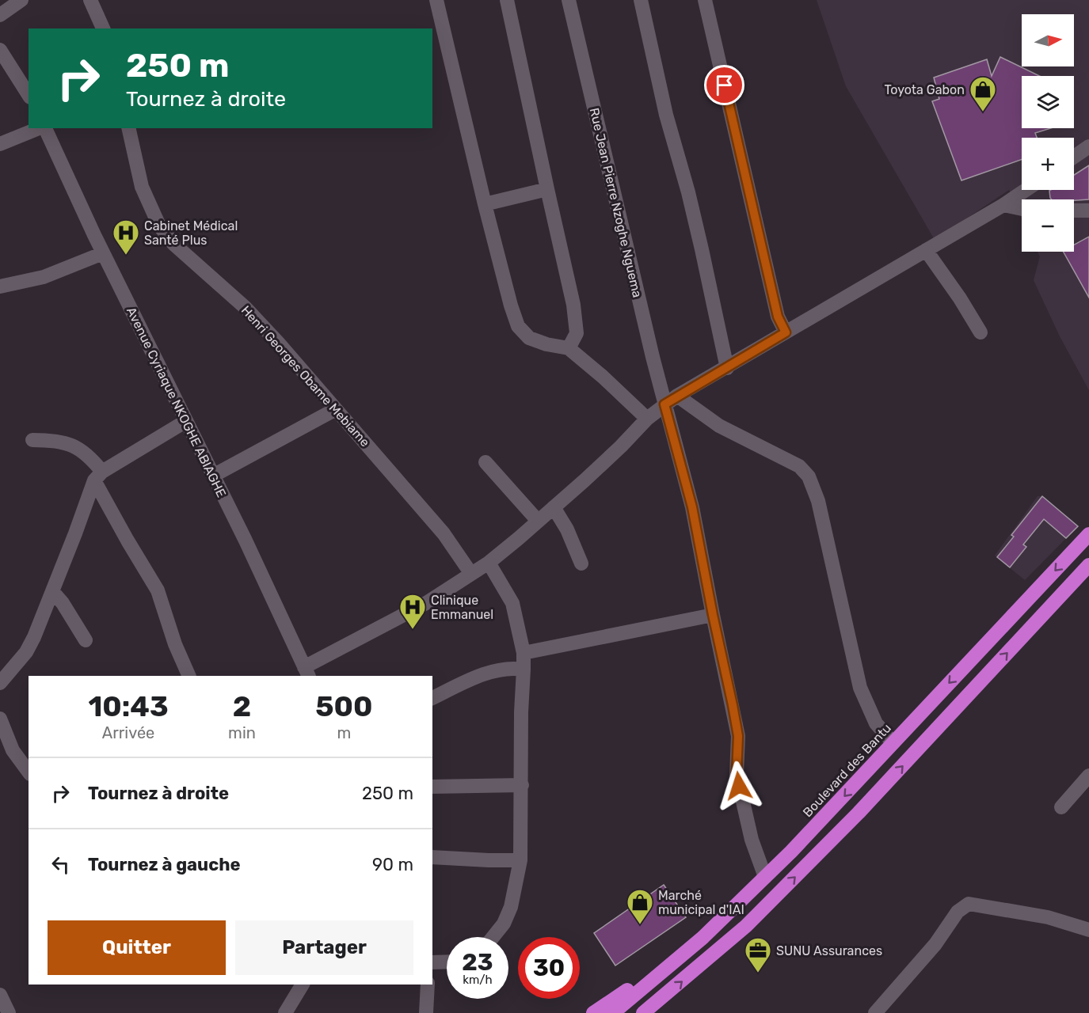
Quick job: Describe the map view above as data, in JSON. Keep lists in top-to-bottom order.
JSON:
{
  "streets": {
    "highway": ["Boulevard des Bantu"],
    "street": ["Rue Jean Pierre Nzoghe Nguema", "Henri Georges Obame Mebiame", "Avenue Cyriaque NKOGHE ABIAGHE"]
  },
  "crossings": [
    ["Rue Jean Pierre Nzoghe Nguema", "Boulevard des Bantu"]
  ],
  "places": {
    "shop": ["Toyota Gabon", "Marché municipal d'IAI"],
    "hospital": ["Cabinet Médical Santé Plus", "Clinique Emmanuel"],
    "office": ["SUNU Assurances"]
  },
  "north": "right",
  "page": {
    "map_buttons": ["+", "−"],
    "turn": ["250 m", "Tournez à droite"],
    "eta": [
      "10:43",
      "Arrivée",
      "2",
      "min",
      "500",
      "m"
    ],
    "list": [
      {
        "name": "Tournez à droite",
        "value": "250 m"
      },
      {
        "name": "Tournez à gauche",
        "value": "90 m"
      }
    ],
    "buttons": ["Quitter", "Partager"],
    "speed": "23 km/h",
    "limit": "30"
  }
}
